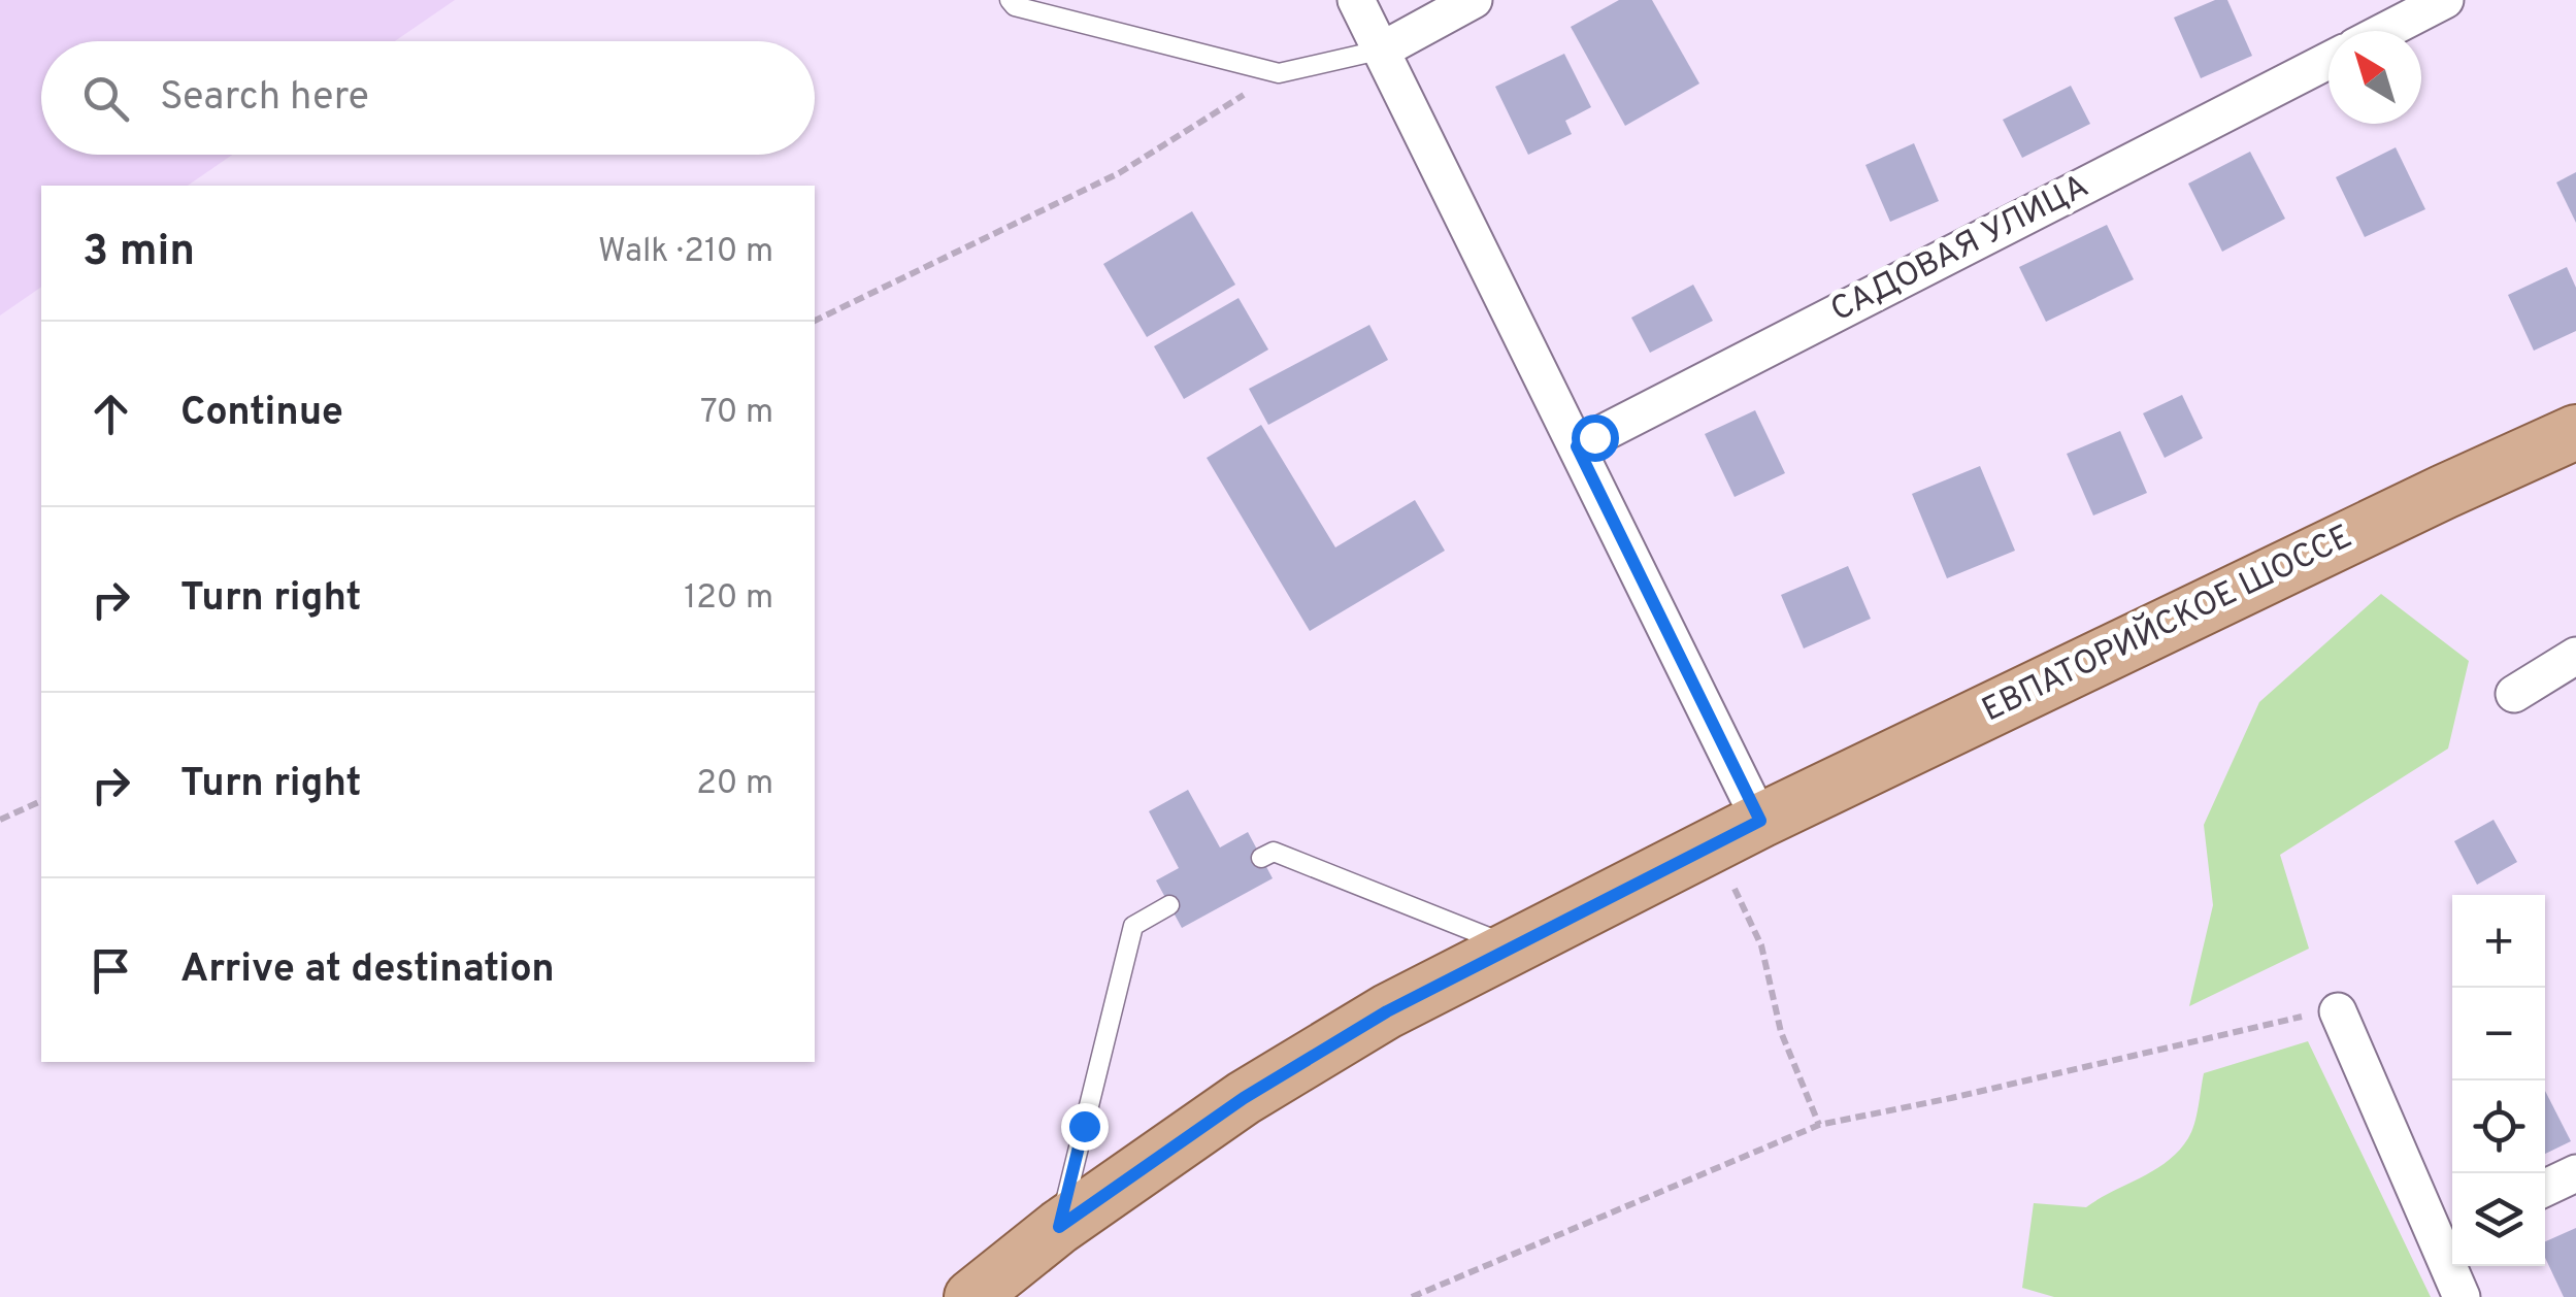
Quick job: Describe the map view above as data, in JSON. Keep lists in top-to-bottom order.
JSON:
{
  "streets": {
    "main road": ["ЕВПАТОРИЙСКОЕ ШОССЕ"],
    "street": ["САДОВАЯ УЛИЦА"]
  },
  "north": "top left",
  "page": {
    "search": "Search here",
    "heading": ["3 min", "Walk · 210 m"],
    "list": [
      ["Continue", "70 m"],
      ["Turn right", "120 m"],
      ["Turn right", "20 m"],
      "Arrive at destination"
    ],
    "map_buttons": ["+", "−"]
  }
}
